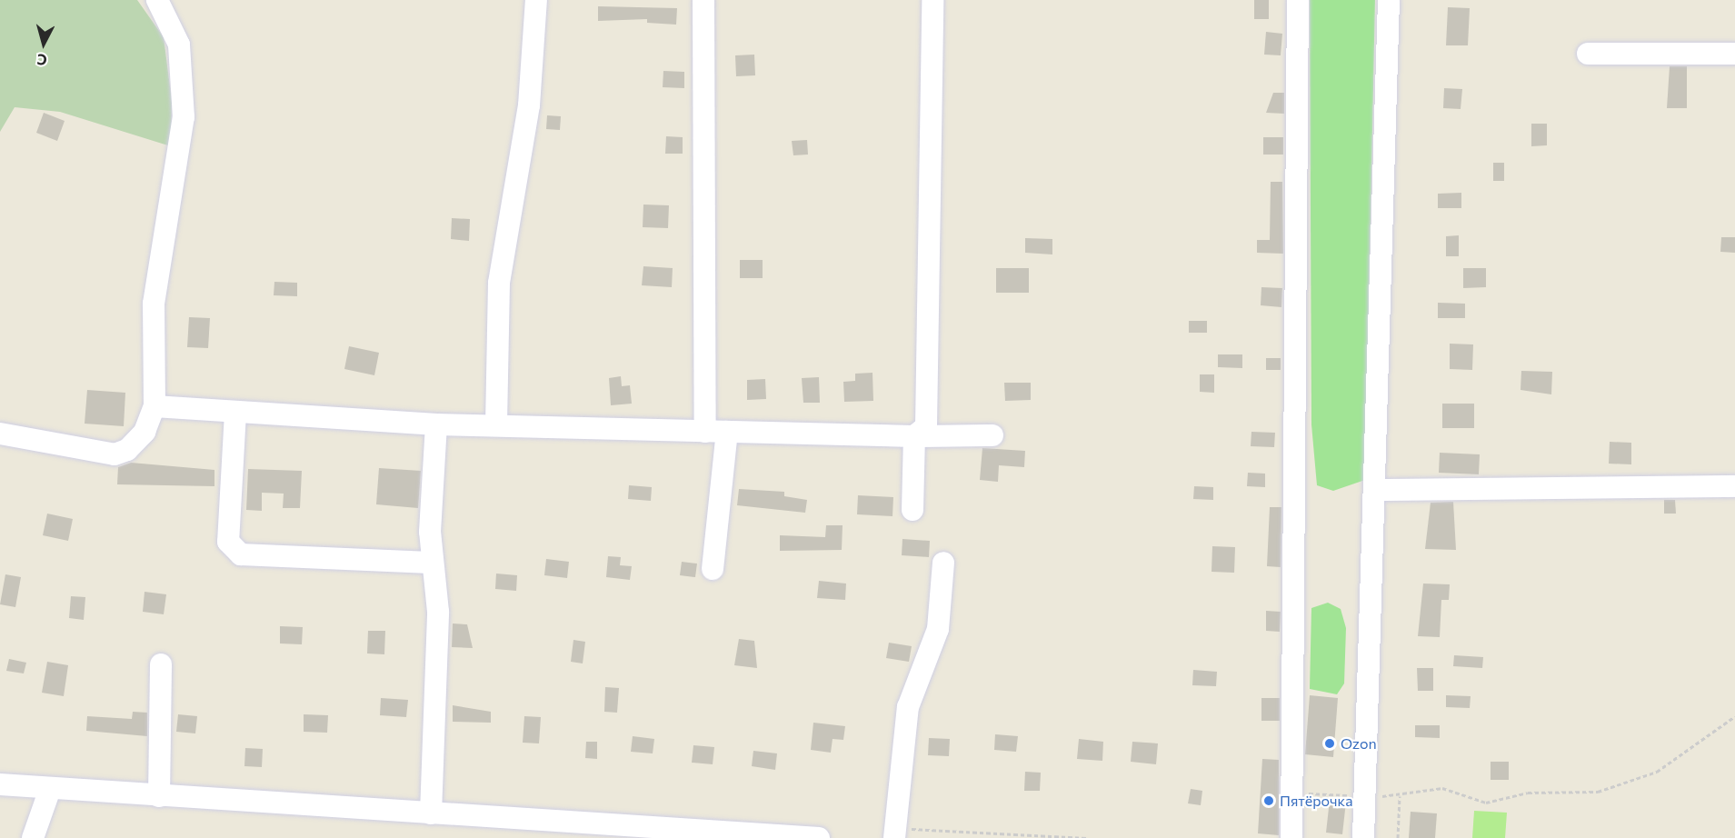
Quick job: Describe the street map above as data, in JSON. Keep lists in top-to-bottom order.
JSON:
{
  "places": ["Ozon", "Пятёрочка"],
  "north": "bottom"
}
